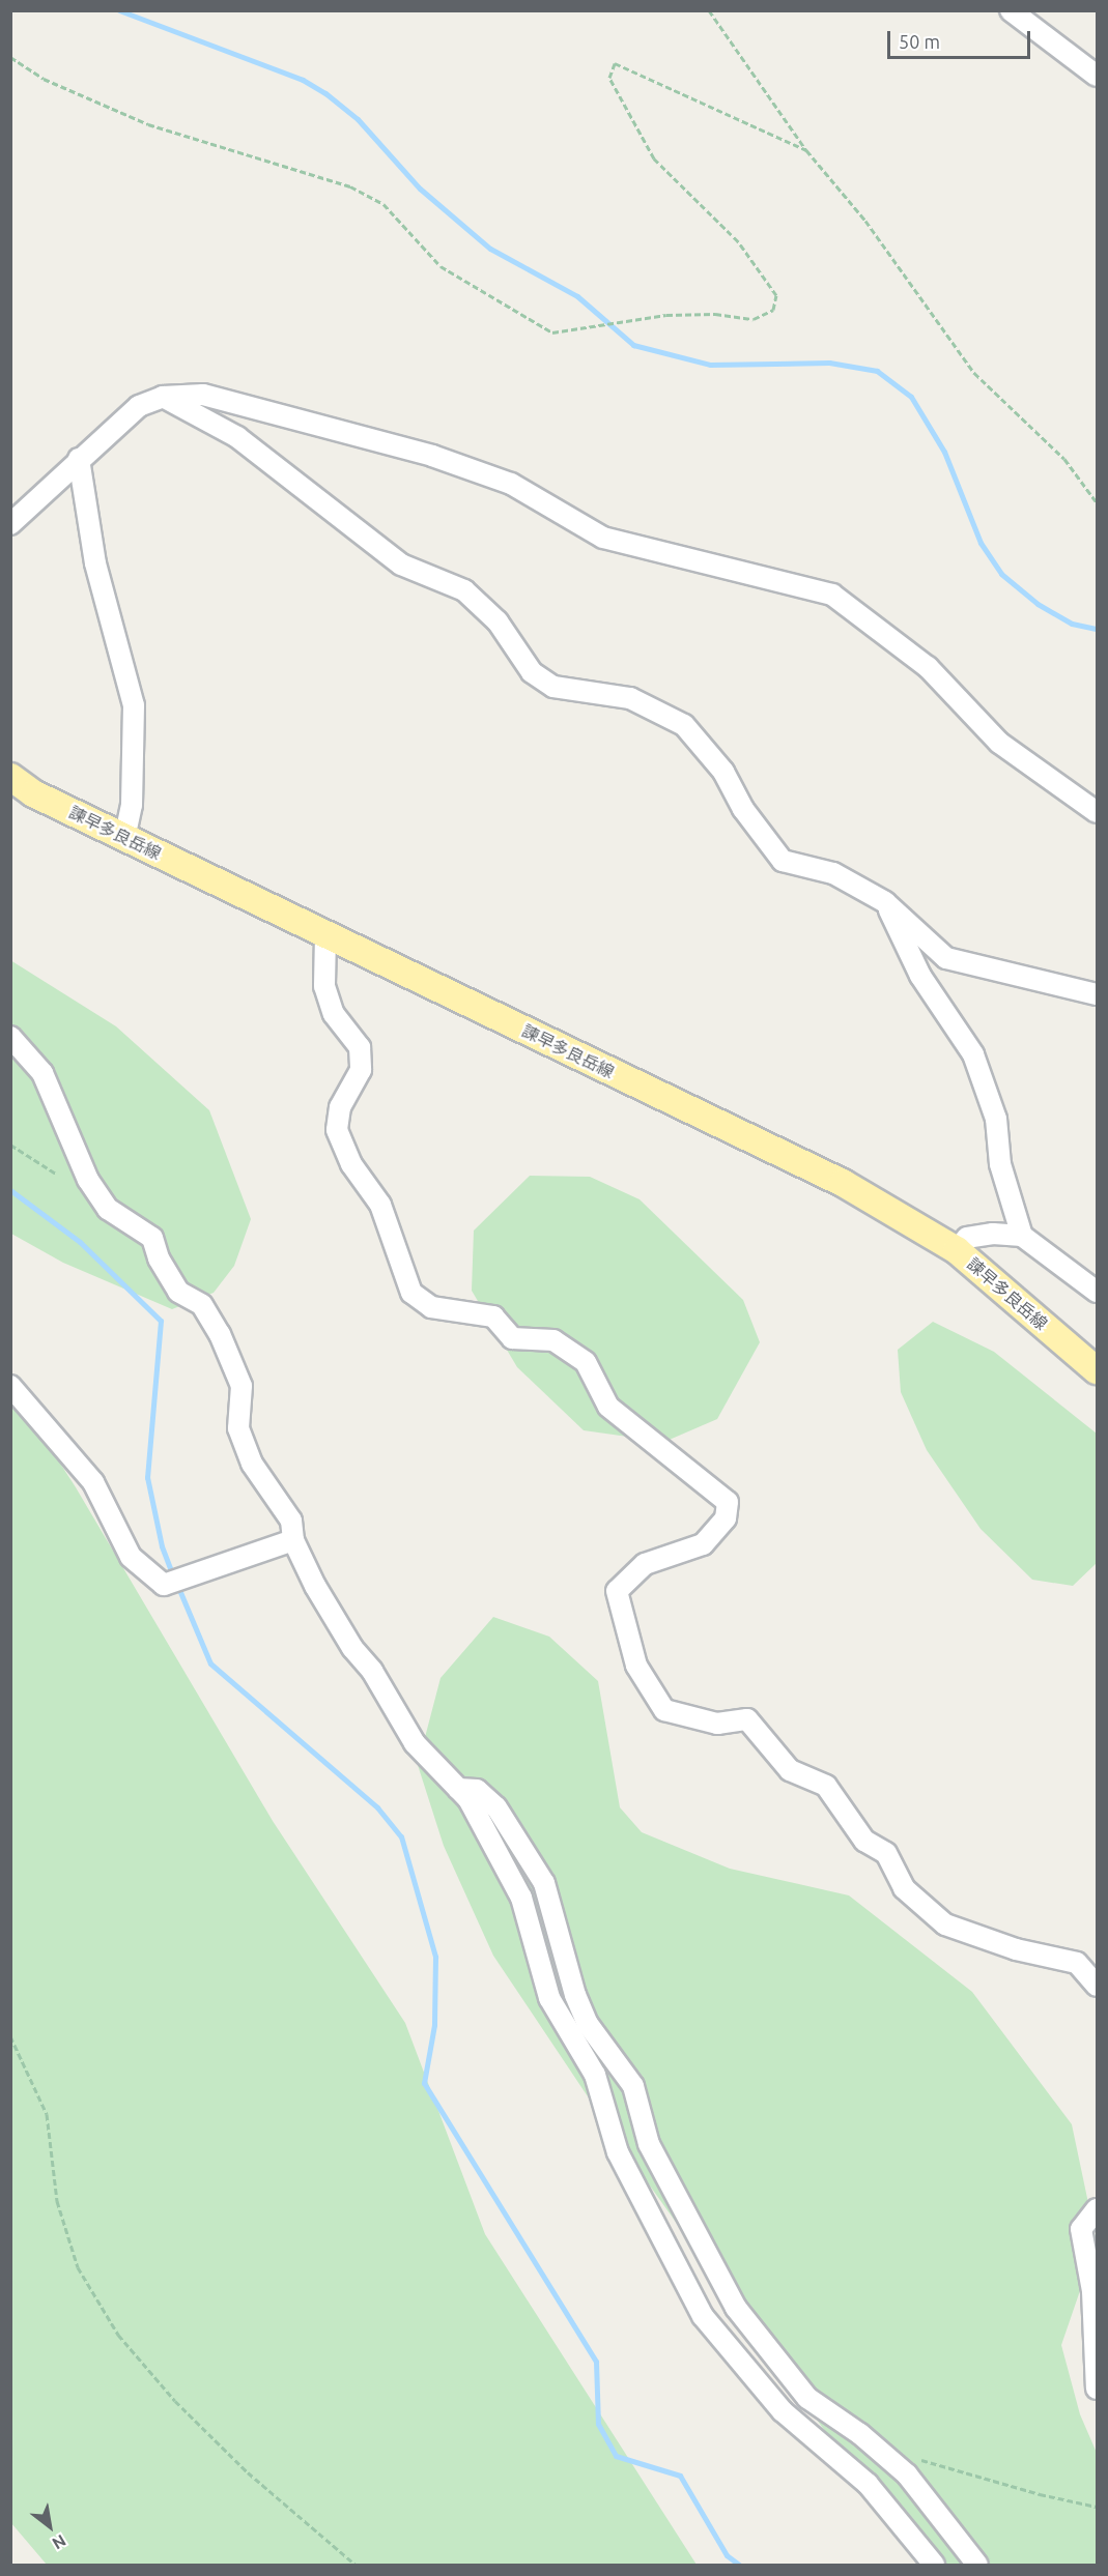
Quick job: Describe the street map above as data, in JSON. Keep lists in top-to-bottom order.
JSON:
{
  "streets": {
    "main road": ["諫早多良岳線"]
  },
  "scale_bar": "50 m",
  "north": "bottom right"
}
